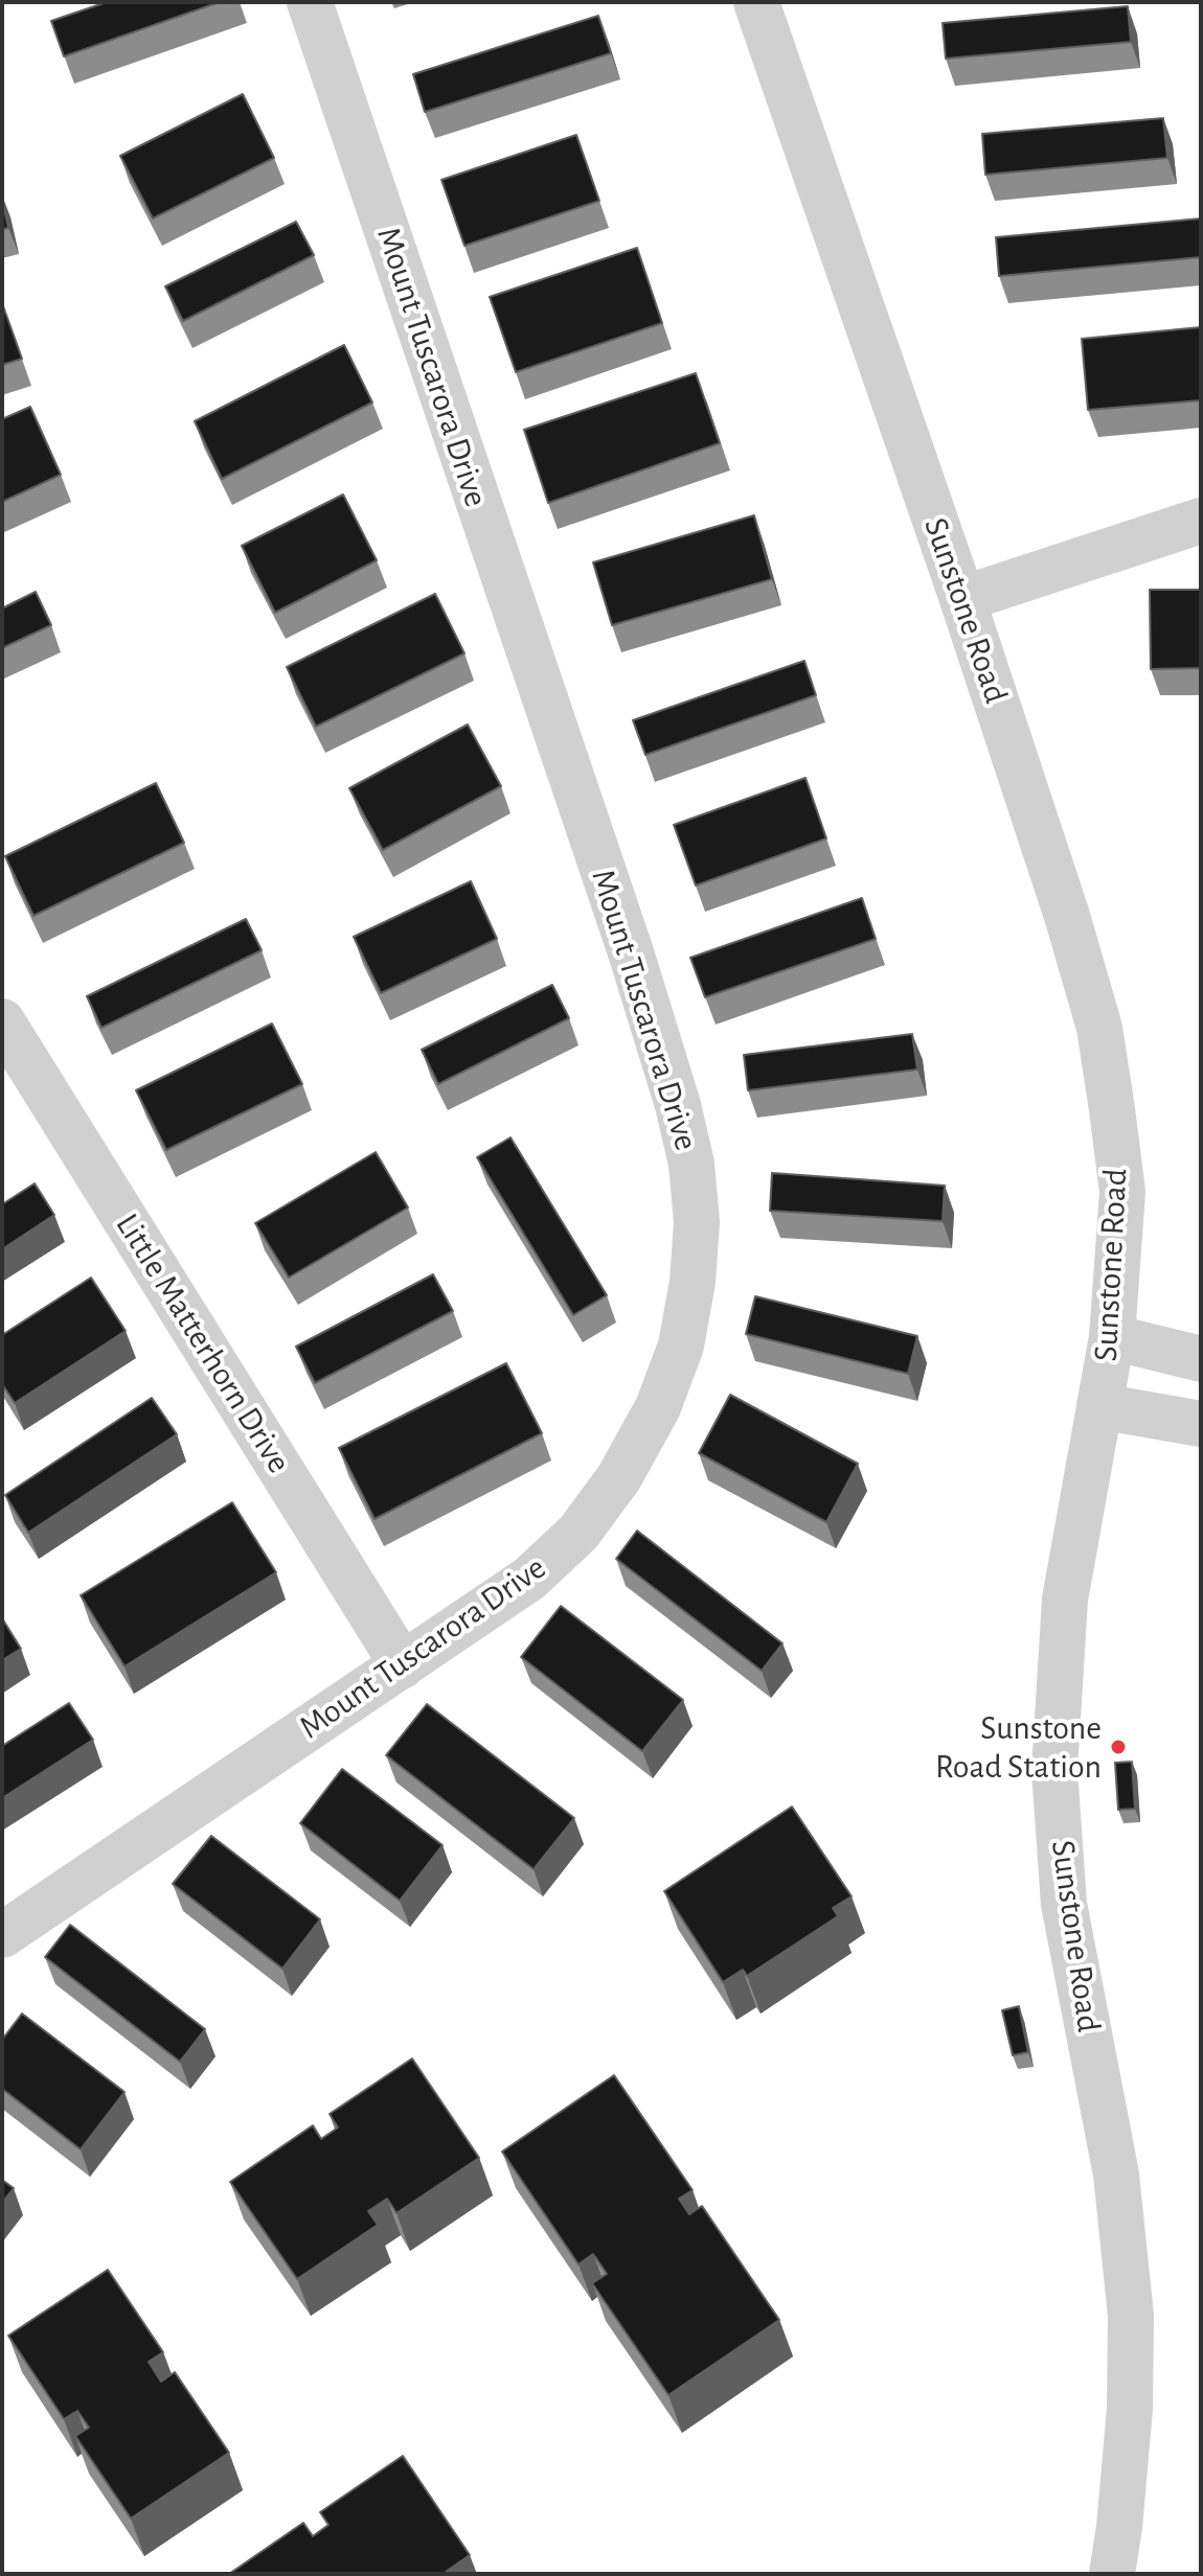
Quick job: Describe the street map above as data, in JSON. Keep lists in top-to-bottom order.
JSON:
{
  "streets": {
    "street": ["Mount Tuscarora Drive", "Sunstone Road", "Little Matterhorn Drive"]
  },
  "crossings": [
    ["Mount Tuscarora Drive", "Little Matterhorn Drive"]
  ],
  "places": ["Sunstone Road Station"]
}
